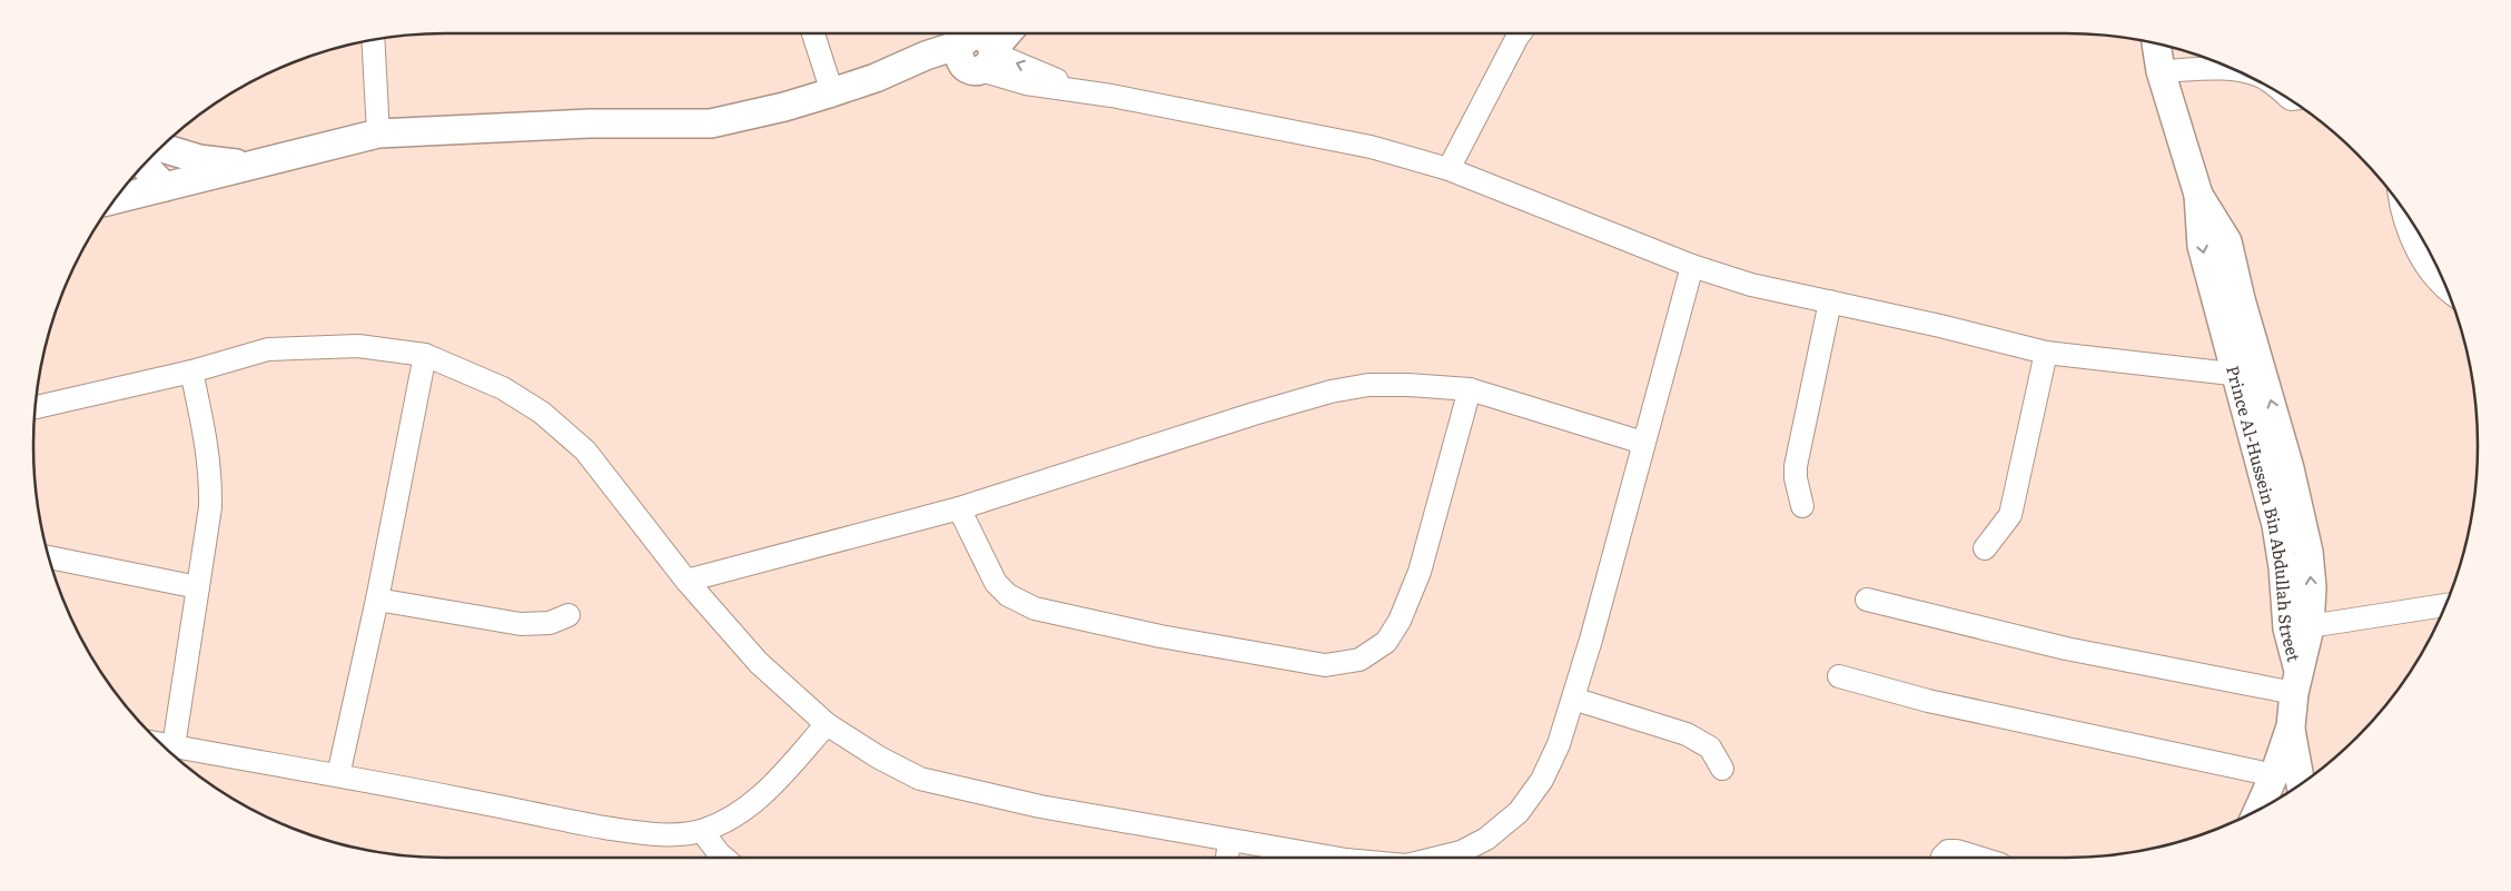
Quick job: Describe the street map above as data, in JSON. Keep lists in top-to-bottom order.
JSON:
{
  "streets": {
    "street": ["Prince Al-Hussein Bin Abdullah Street"]
  }
}
